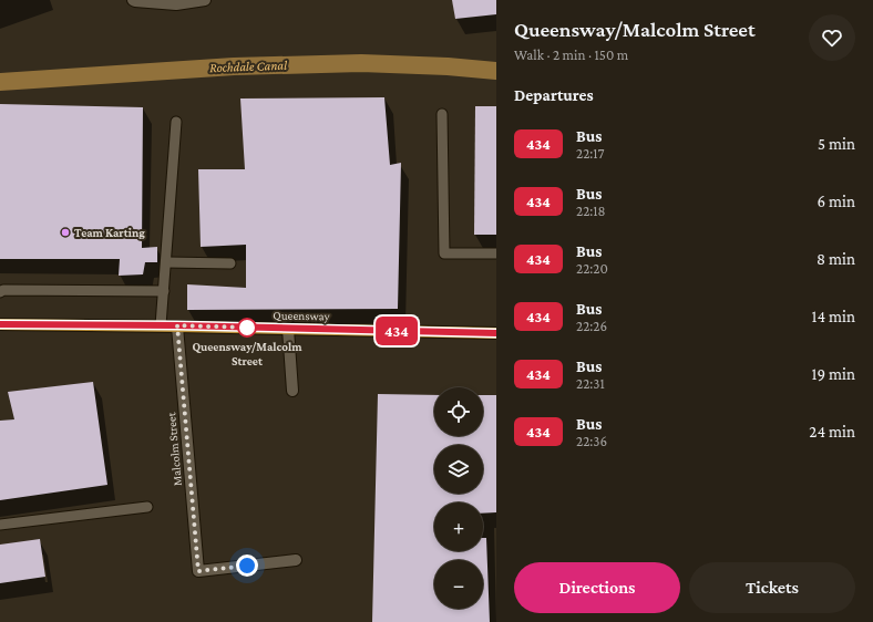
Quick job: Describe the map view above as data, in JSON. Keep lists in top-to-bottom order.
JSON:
{
  "streets": {
    "main road": ["Queensway"],
    "street": ["Malcolm Street"]
  },
  "crossings": [
    ["Queensway", "Malcolm Street"]
  ],
  "water": ["Rochdale Canal"],
  "places": ["Team Karting", "Queensway/Malcolm Street"],
  "lines": ["bus line 434"],
  "page": {
    "on_map": "434",
    "heading": [
      ["Queensway/Malcolm Street", "Walk · 2 min · 150 m"],
      "Departures"
    ],
    "list": [
      {
        "mark": "434",
        "name": "Bus",
        "note": "22:17",
        "value": "5 min"
      },
      {
        "mark": "434",
        "name": "Bus",
        "note": "22:18",
        "value": "6 min"
      },
      {
        "mark": "434",
        "name": "Bus",
        "note": "22:20",
        "value": "8 min"
      },
      {
        "mark": "434",
        "name": "Bus",
        "note": "22:26",
        "value": "14 min"
      },
      {
        "mark": "434",
        "name": "Bus",
        "note": "22:31",
        "value": "19 min"
      },
      {
        "mark": "434",
        "name": "Bus",
        "note": "22:36",
        "value": "24 min"
      }
    ],
    "map_buttons": ["+", "−"],
    "buttons": ["Directions", "Tickets"]
  }
}
